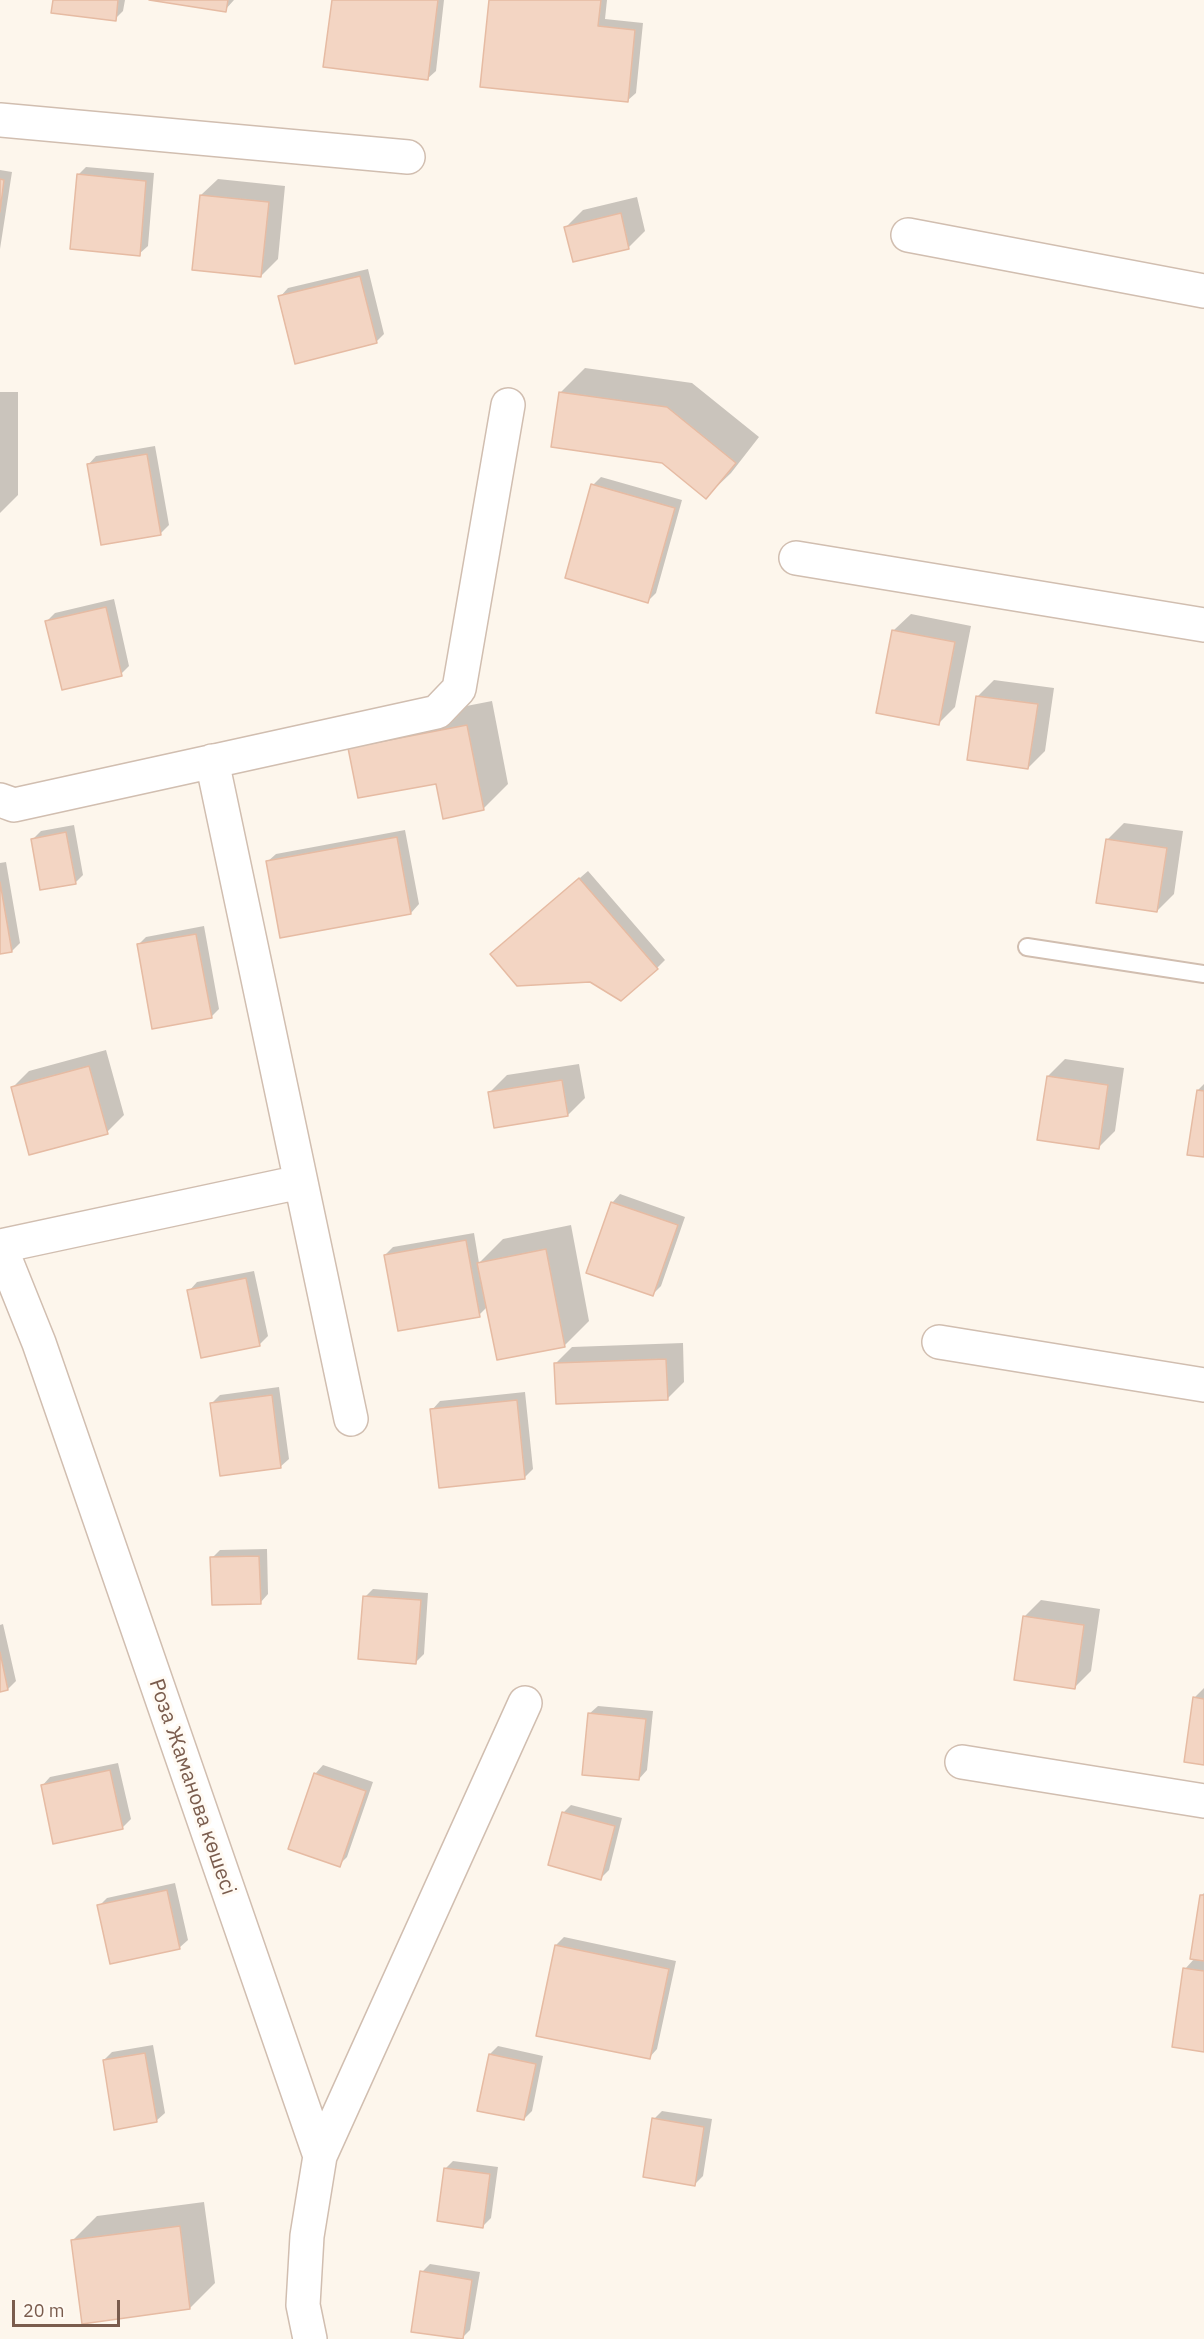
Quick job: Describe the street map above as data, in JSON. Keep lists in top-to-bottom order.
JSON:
{
  "streets": {
    "street": ["Роза Жаманова көшесі"]
  },
  "scale_bar": "20 m"
}
